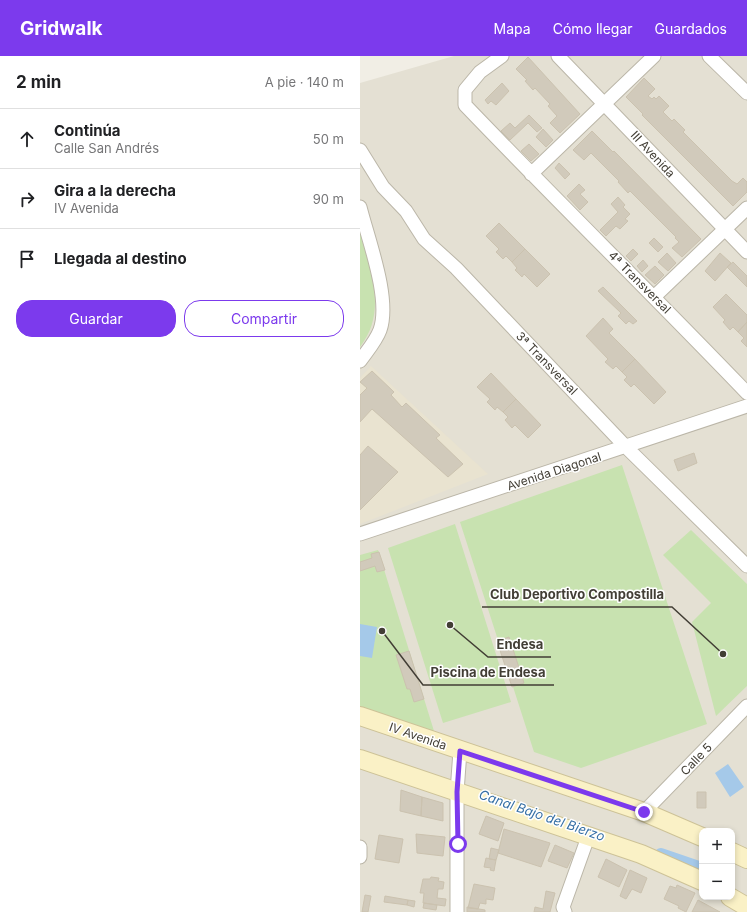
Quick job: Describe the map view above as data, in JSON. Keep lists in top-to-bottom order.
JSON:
{
  "streets": {
    "street": [
      "III Avenida",
      "4ª Transversal",
      "3ª Transversal",
      "Avenida Diagonal",
      "IV Avenida",
      "Calle 5"
    ]
  },
  "crossings": [
    ["3ª Transversal", "Avenida Diagonal"],
    ["IV Avenida", "Calle 5"]
  ],
  "water": ["Canal Bajo del Bierzo"],
  "places": ["Endesa", "Piscina de Endesa", "Club Deportivo Compostilla"],
  "page": {
    "header": "Gridwalk",
    "nav": ["Mapa", "Cómo llegar", "Guardados"],
    "heading": ["2 min", "A pie · 140 m"],
    "list": [
      ["Continúa", "Calle San Andrés", "50 m"],
      ["Gira a la derecha", "IV Avenida", "90 m"],
      "Llegada al destino"
    ],
    "buttons": ["Guardar", "Compartir"],
    "map_buttons": ["+", "−"]
  }
}
